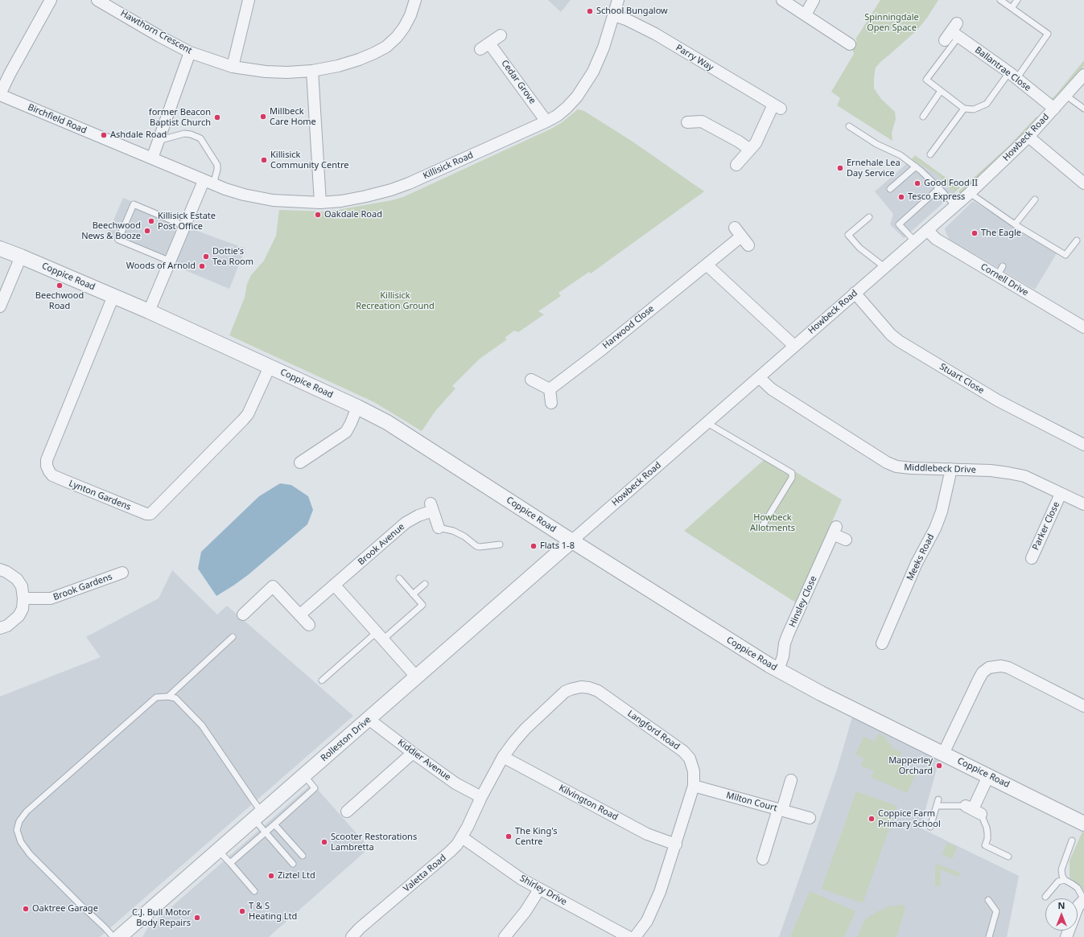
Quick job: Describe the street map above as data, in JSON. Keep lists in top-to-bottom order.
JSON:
{
  "streets": {
    "street": [
      "Hawthorn Crescent",
      "Parry Way",
      "Ballantrae Close",
      "Cedar Grove",
      "Birchfield Road",
      "Howbeck Road",
      "Killisick Road",
      "Coppice Road",
      "Cornell Drive",
      "Harwood Close",
      "Stuart Close",
      "Middlebeck Drive",
      "Lynton Gardens",
      "Parker Close",
      "Brook Avenue",
      "Meeks Road",
      "Brook Gardens",
      "Hinsley Close",
      "Langford Road",
      "Rolleston Drive",
      "Kiddier Avenue",
      "Milton Court",
      "Kilvington Road",
      "Valetta Road",
      "Shirley Drive"
    ]
  },
  "crossings": [
    ["Parry Way", "Killisick Road"],
    ["Ballantrae Close", "Howbeck Road"],
    ["Cedar Grove", "Killisick Road"],
    ["Birchfield Road", "Killisick Road"],
    ["Howbeck Road", "Coppice Road"],
    ["Howbeck Road", "Cornell Drive"],
    ["Howbeck Road", "Stuart Close"],
    ["Howbeck Road", "Middlebeck Drive"],
    ["Howbeck Road", "Rolleston Drive"],
    ["Coppice Road", "Lynton Gardens"],
    ["Coppice Road", "Hinsley Close"],
    ["Coppice Road", "Rolleston Drive"],
    ["Middlebeck Drive", "Parker Close"],
    ["Middlebeck Drive", "Meeks Road"],
    ["Langford Road", "Kiddier Avenue"],
    ["Langford Road", "Milton Court"],
    ["Langford Road", "Kilvington Road"],
    ["Langford Road", "Valetta Road"],
    ["Rolleston Drive", "Kiddier Avenue"],
    ["Kiddier Avenue", "Valetta Road"],
    ["Valetta Road", "Shirley Drive"]
  ],
  "parks": ["Spinningdale Open Space", "Killisick Recreation Ground", "Howbeck Allotments"],
  "places": [
    "School Bungalow",
    "Millbeck Care Home",
    "former Beacon Baptist Church",
    "Ashdale Road",
    "Killisick Community Centre",
    "Ernehale Lea Day Service",
    "Good Food II",
    "Tesco Express",
    "Oakdale Road",
    "Killisick Estate Post Office",
    "Beechwood News & Booze",
    "The Eagle",
    "Dottie's Tea Room",
    "Woods of Arnold",
    "Beechwood Road",
    "Flats 1-8",
    "Mapperley Orchard",
    "Coppice Farm Primary School",
    "The King's Centre",
    "Scooter Restorations Lambretta",
    "Ziztel Ltd",
    "Oaktree Garage",
    "T & S Heating Ltd",
    "C.J. Bull Motor Body Repairs"
  ],
  "north": "top"
}
